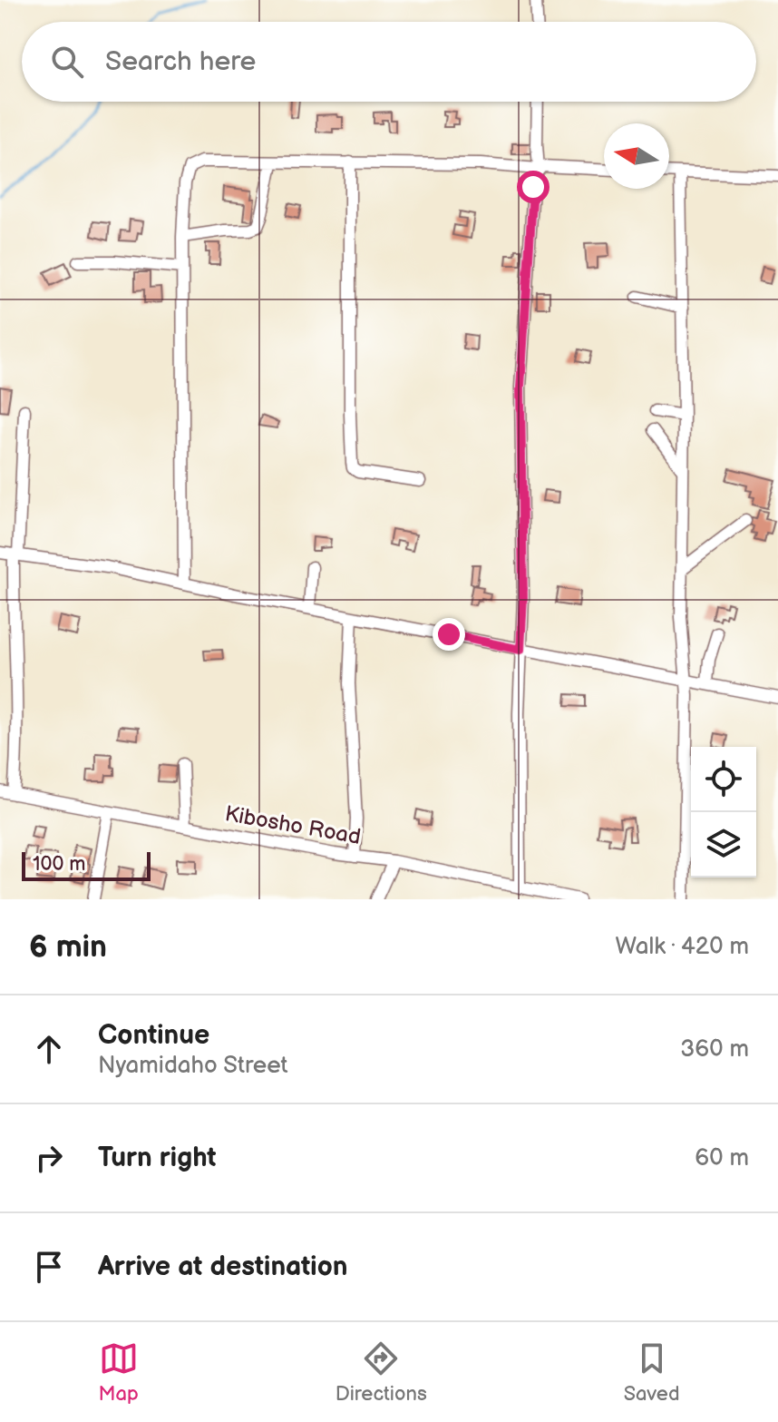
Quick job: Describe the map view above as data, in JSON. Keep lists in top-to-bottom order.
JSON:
{
  "streets": {
    "street": ["Kibosho Road"]
  },
  "scale_bar": "100 m",
  "north": "left",
  "page": {
    "search": "Search here",
    "scale": "100 m",
    "heading": ["6 min", "Walk · 420 m"],
    "list": [
      ["Continue", "Nyamidaho Street", "360 m"],
      ["Turn right", "60 m"],
      "Arrive at destination"
    ],
    "nav": ["Map", "Directions", "Saved"]
  }
}
